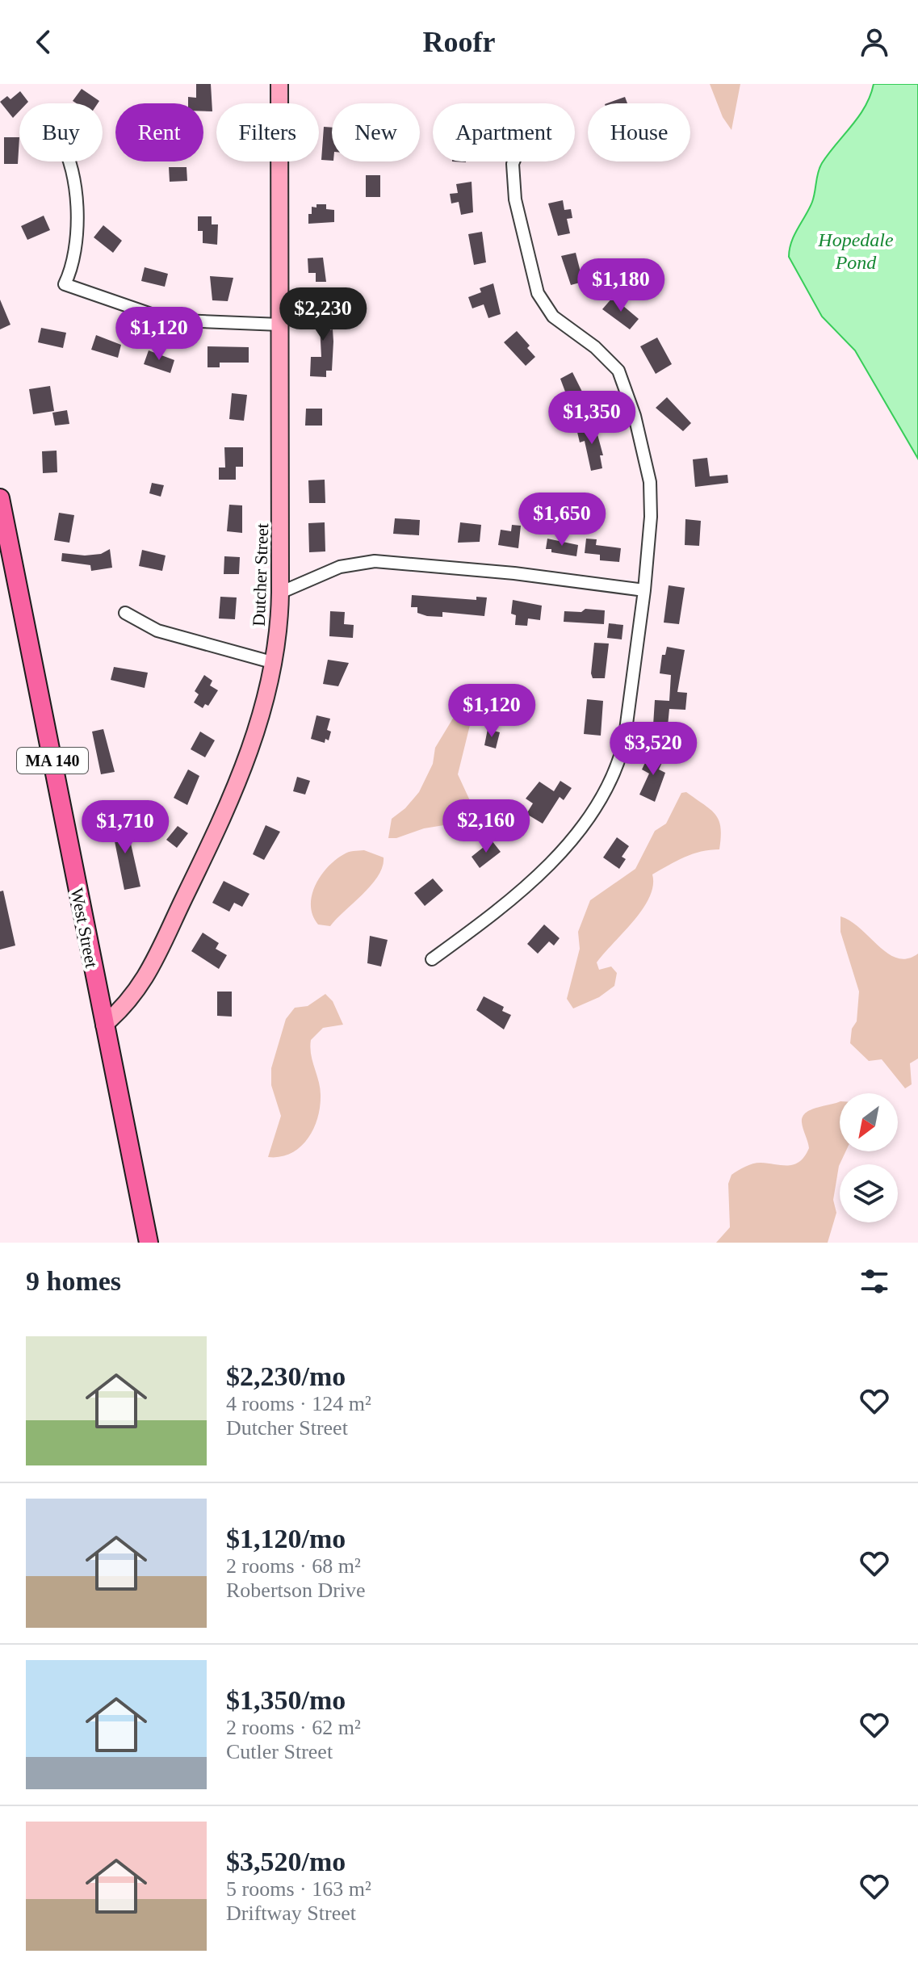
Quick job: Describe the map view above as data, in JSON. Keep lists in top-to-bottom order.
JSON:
{
  "streets": {
    "main road": ["MA 140", "West Street"],
    "street": ["Dutcher Street"]
  },
  "crossings": [
    ["Dutcher Street", "West Street"]
  ],
  "water": ["Hopedale Pond"],
  "north": "bottom left",
  "page": {
    "header": "Roofr",
    "chip": [
      "Buy",
      "Rent",
      "Filters",
      "New",
      "Apartment",
      "House"
    ],
    "price": [
      "$1,180",
      "$2,230",
      "$1,120",
      "$1,350",
      "$1,650",
      "$1,120",
      "$3,520",
      "$2,160",
      "$1,710"
    ],
    "heading": "9 homes",
    "list": [
      {
        "name": "$2,230/mo",
        "note": "4 rooms · 124 m² · Dutcher Street"
      },
      {
        "name": "$1,120/mo",
        "note": "2 rooms · 68 m² · Robertson Drive"
      },
      {
        "name": "$1,350/mo",
        "note": "2 rooms · 62 m² · Cutler Street"
      },
      {
        "name": "$3,520/mo",
        "note": "5 rooms · 163 m² · Driftway Street"
      }
    ]
  }
}
